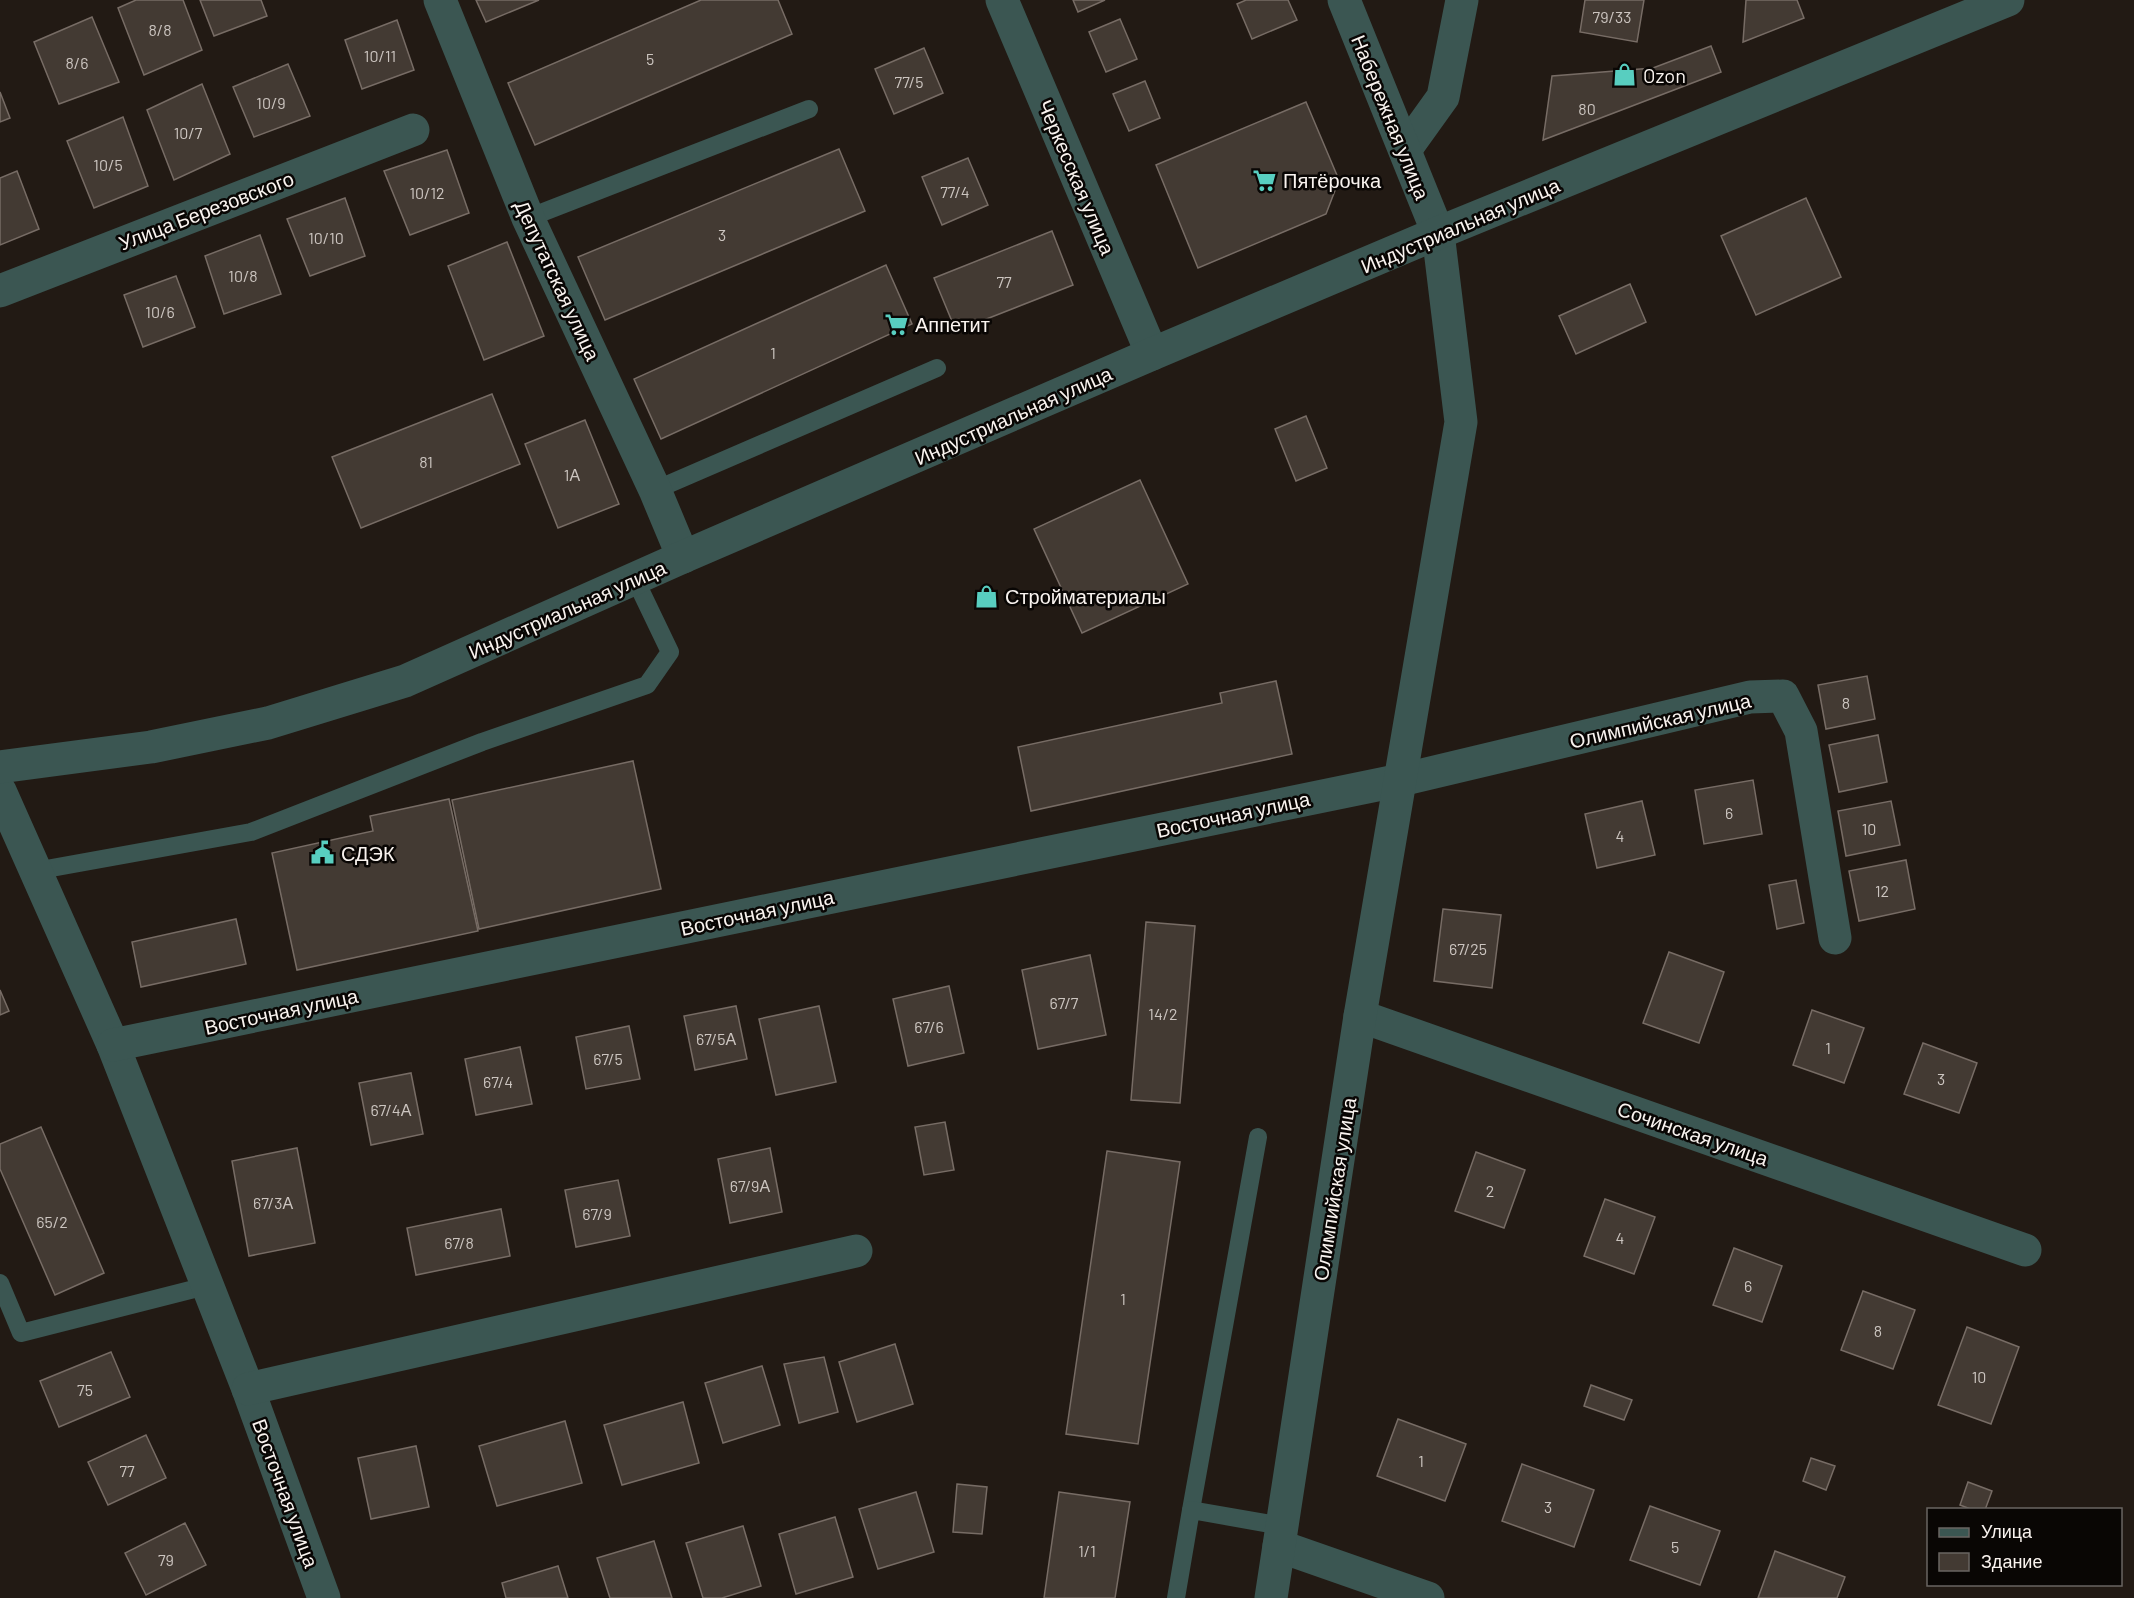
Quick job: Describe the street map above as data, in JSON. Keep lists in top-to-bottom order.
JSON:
{
  "streets": {
    "street": [
      "Набережная улица",
      "Черкесская улица",
      "Улица Березовского",
      "Индустриальная улица",
      "Депутатская улица",
      "Олимпийская улица",
      "Восточная улица",
      "Сочинская улица"
    ]
  },
  "crossings": [
    ["Набережная улица", "Индустриальная улица"],
    ["Набережная улица", "Олимпийская улица"],
    ["Черкесская улица", "Индустриальная улица"],
    ["Индустриальная улица", "Депутатская улица"],
    ["Индустриальная улица", "Олимпийская улица"],
    ["Олимпийская улица", "Восточная улица"],
    ["Олимпийская улица", "Сочинская улица"]
  ],
  "places": {
    "shop": ["Ozon", "Стройматериалы"],
    "supermarket": ["Пятёрочка", "Аппетит"],
    "public building": ["СДЭК"]
  },
  "house_numbers": [
    "79/33",
    "8/8",
    "10/11",
    "5",
    "8/6",
    "77/5",
    "10/9",
    "80",
    "10/7",
    "10/5",
    "77/4",
    "10/12",
    "3",
    "10/10",
    "10/8",
    "77",
    "10/6",
    "1",
    "81",
    "1А",
    "8",
    "6",
    "10",
    "4",
    "12",
    "67/25",
    "67/7",
    "14/2",
    "67/6",
    "67/5А",
    "1",
    "67/5",
    "3",
    "67/4",
    "67/4А",
    "67/9А",
    "2",
    "67/3А",
    "67/9",
    "65/2",
    "4",
    "67/8",
    "6",
    "1",
    "8",
    "10",
    "75",
    "1",
    "77",
    "3",
    "5",
    "1/1",
    "79"
  ],
  "legend": ["Улица", "Здание"]
}
